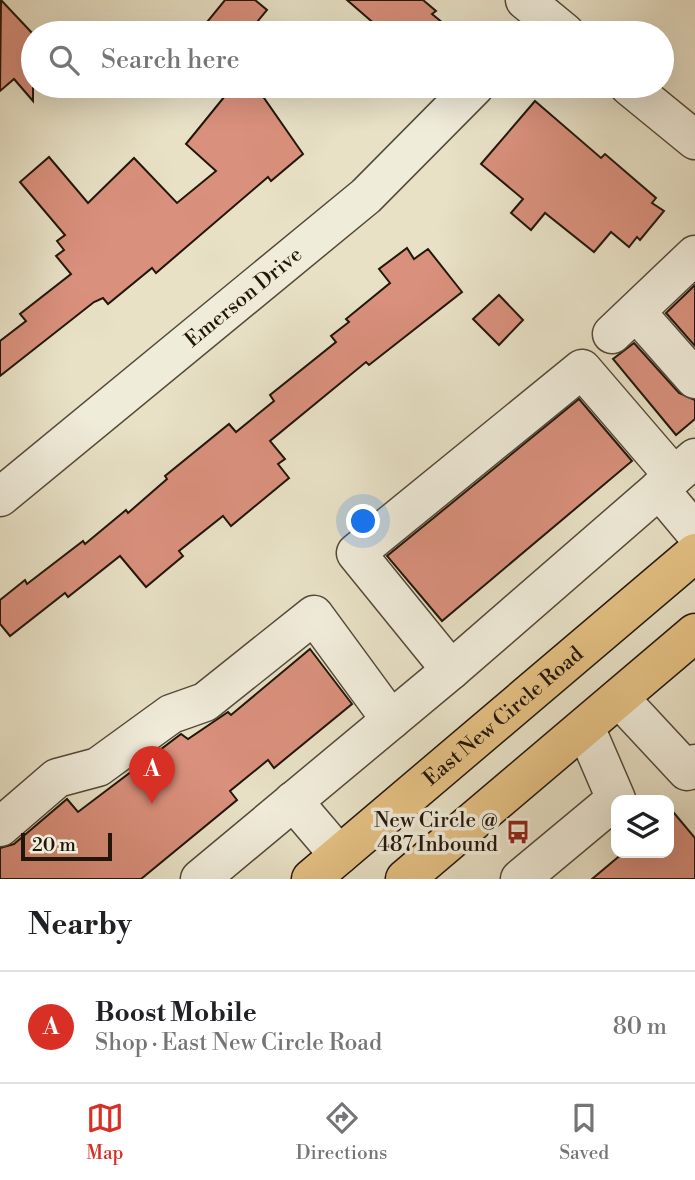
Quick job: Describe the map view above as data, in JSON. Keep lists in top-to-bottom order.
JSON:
{
  "streets": {
    "highway": ["East New Circle Road"],
    "street": ["Emerson Drive"]
  },
  "places": {
    "bus stop": ["New Circle @ 487 Inbound"]
  },
  "scale_bar": "20 m",
  "page": {
    "search": "Search here",
    "pins": "A",
    "scale": "20 m",
    "heading": "Nearby",
    "list": [
      {
        "mark": "A",
        "name": "Boost Mobile",
        "note": "Shop · East New Circle Road",
        "value": "80 m"
      }
    ],
    "nav": ["Map", "Directions", "Saved"]
  }
}
